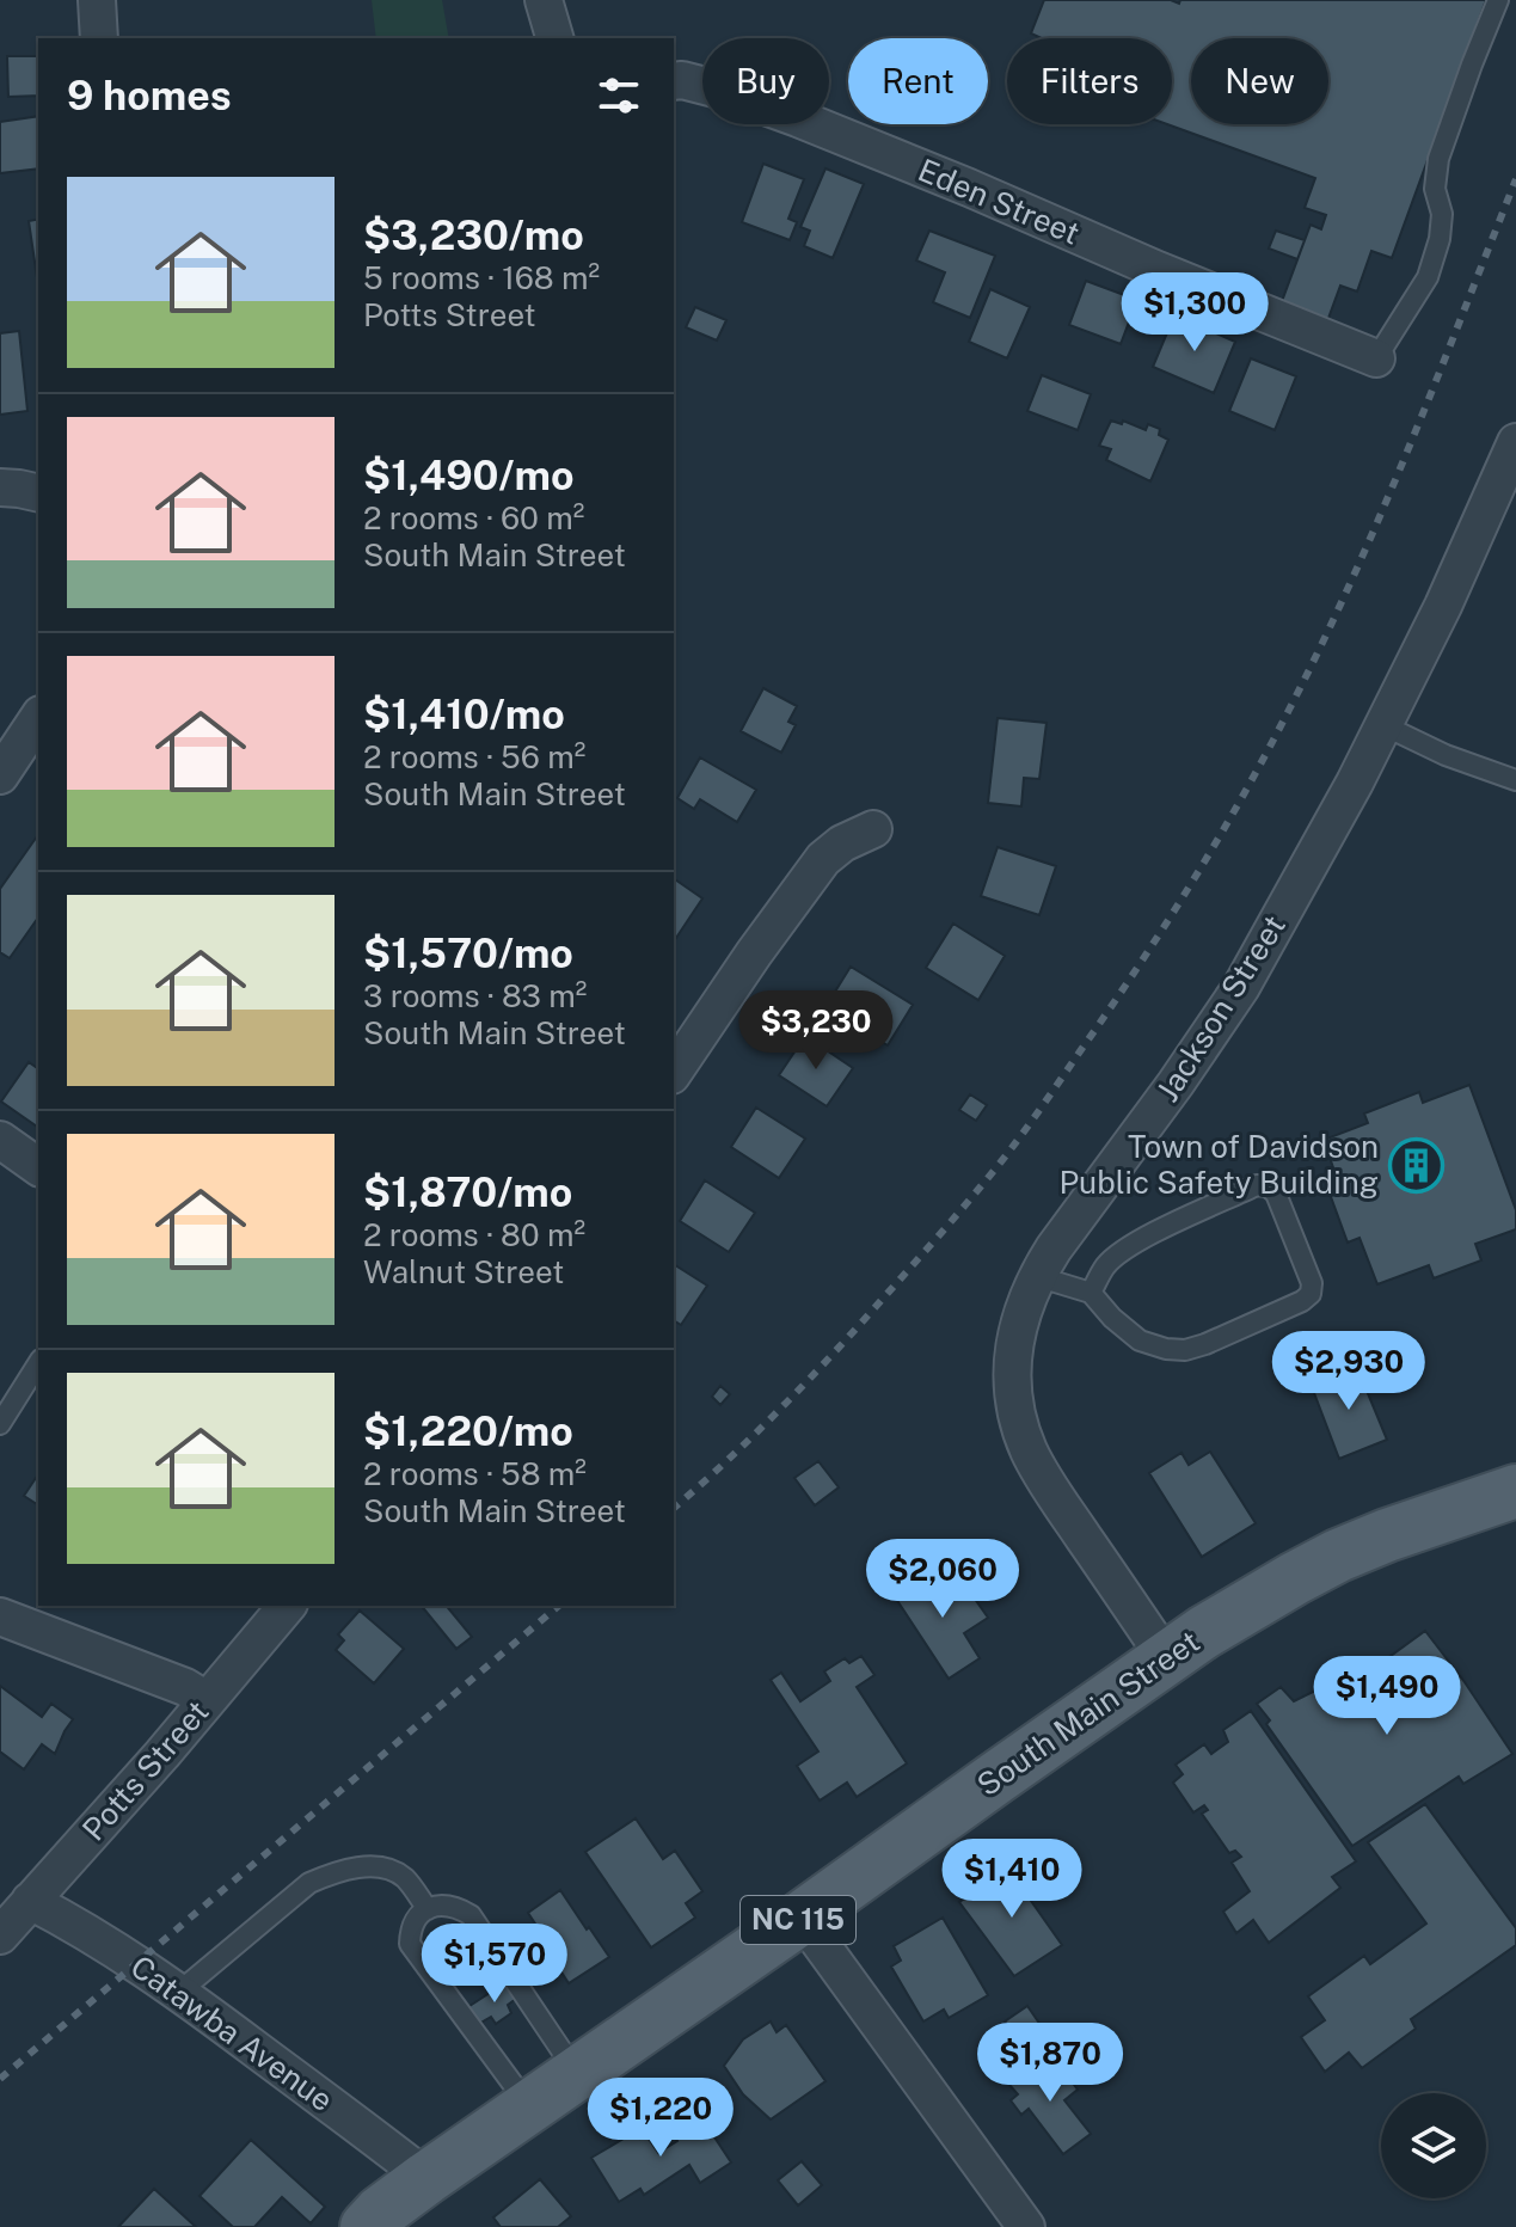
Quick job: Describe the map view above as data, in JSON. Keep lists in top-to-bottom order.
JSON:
{
  "streets": {
    "main road": ["South Main Street", "NC 115"],
    "street": [
      "Eden Street",
      "Jackson Street",
      "Potts Street",
      "Catawba Avenue"
    ]
  },
  "crossings": [
    ["Jackson Street", "South Main Street"],
    ["South Main Street", "Catawba Avenue"],
    ["Potts Street", "Catawba Avenue"]
  ],
  "places": {
    "building": ["Town of Davidson Public Safety Building"]
  },
  "page": {
    "chip": [
      "Buy",
      "Rent",
      "Filters",
      "New"
    ],
    "heading": "9 homes",
    "list": [
      {
        "name": "$3,230/mo",
        "note": "5 rooms · 168 m² · Potts Street"
      },
      {
        "name": "$1,490/mo",
        "note": "2 rooms · 60 m² · South Main Street"
      },
      {
        "name": "$1,410/mo",
        "note": "2 rooms · 56 m² · South Main Street"
      },
      {
        "name": "$1,570/mo",
        "note": "3 rooms · 83 m² · South Main Street"
      },
      {
        "name": "$1,870/mo",
        "note": "2 rooms · 80 m² · Walnut Street"
      },
      {
        "name": "$1,220/mo",
        "note": "2 rooms · 58 m² · South Main Street"
      }
    ],
    "price": [
      "$1,300",
      "$3,230",
      "$2,930",
      "$2,060",
      "$1,490",
      "$1,410",
      "$1,570",
      "$1,870",
      "$1,220"
    ]
  }
}
